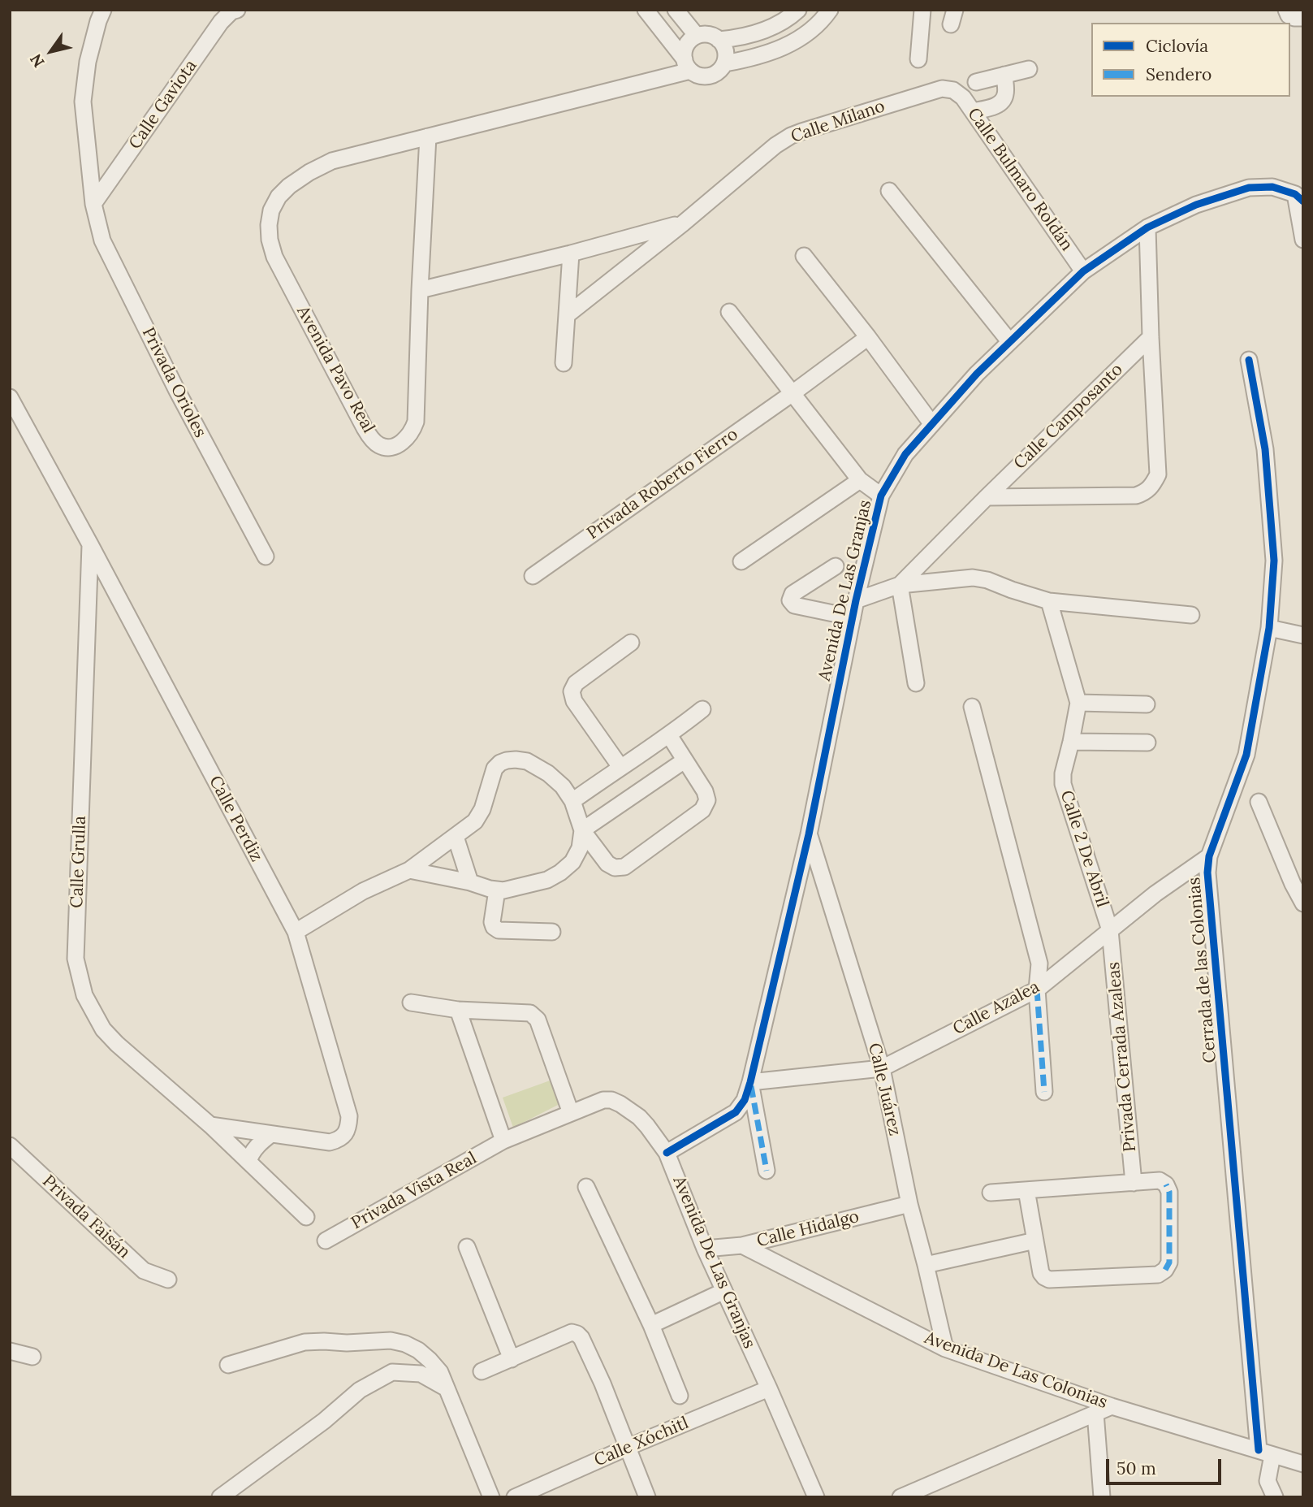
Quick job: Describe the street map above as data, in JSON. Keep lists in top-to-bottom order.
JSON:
{
  "streets": {
    "street": [
      "Calle Gaviota",
      "Calle Milano",
      "Calle Bulmaro Roldán",
      "Avenida Pavo Real",
      "Privada Orioles",
      "Calle Camposanto",
      "Privada Roberto Fierro",
      "Avenida De Las Granjas",
      "Calle Perdiz",
      "Calle 2 De Abril",
      "Calle Grulla",
      "Cerrada de las Colonias",
      "Calle Azalea",
      "Privada Cerrada Azaleas",
      "Calle Juárez",
      "Privada Vista Real",
      "Privada Faisán",
      "Calle Hidalgo",
      "Avenida De Las Colonias",
      "Calle Xóchitl"
    ]
  },
  "crossings": [
    ["Calle Gaviota", "Privada Orioles"],
    ["Calle Milano", "Calle Bulmaro Roldán"],
    ["Calle Milano", "Avenida Pavo Real"],
    ["Calle Bulmaro Roldán", "Avenida De Las Granjas"],
    ["Calle Camposanto", "Avenida De Las Granjas"],
    ["Avenida De Las Granjas", "Calle Azalea"],
    ["Avenida De Las Granjas", "Calle Juárez"],
    ["Avenida De Las Granjas", "Privada Vista Real"],
    ["Avenida De Las Granjas", "Calle Hidalgo"],
    ["Avenida De Las Granjas", "Calle Xóchitl"],
    ["Calle Perdiz", "Calle Grulla"],
    ["Calle 2 De Abril", "Calle Azalea"],
    ["Calle 2 De Abril", "Privada Cerrada Azaleas"],
    ["Cerrada de las Colonias", "Calle Azalea"],
    ["Cerrada de las Colonias", "Avenida De Las Colonias"],
    ["Calle Azalea", "Privada Cerrada Azaleas"],
    ["Calle Azalea", "Calle Juárez"],
    ["Calle Juárez", "Calle Hidalgo"],
    ["Calle Juárez", "Avenida De Las Colonias"],
    ["Calle Hidalgo", "Avenida De Las Colonias"]
  ],
  "legend": ["Ciclovía", "Sendero"],
  "scale_bar": "50 m",
  "north": "bottom left"
}
